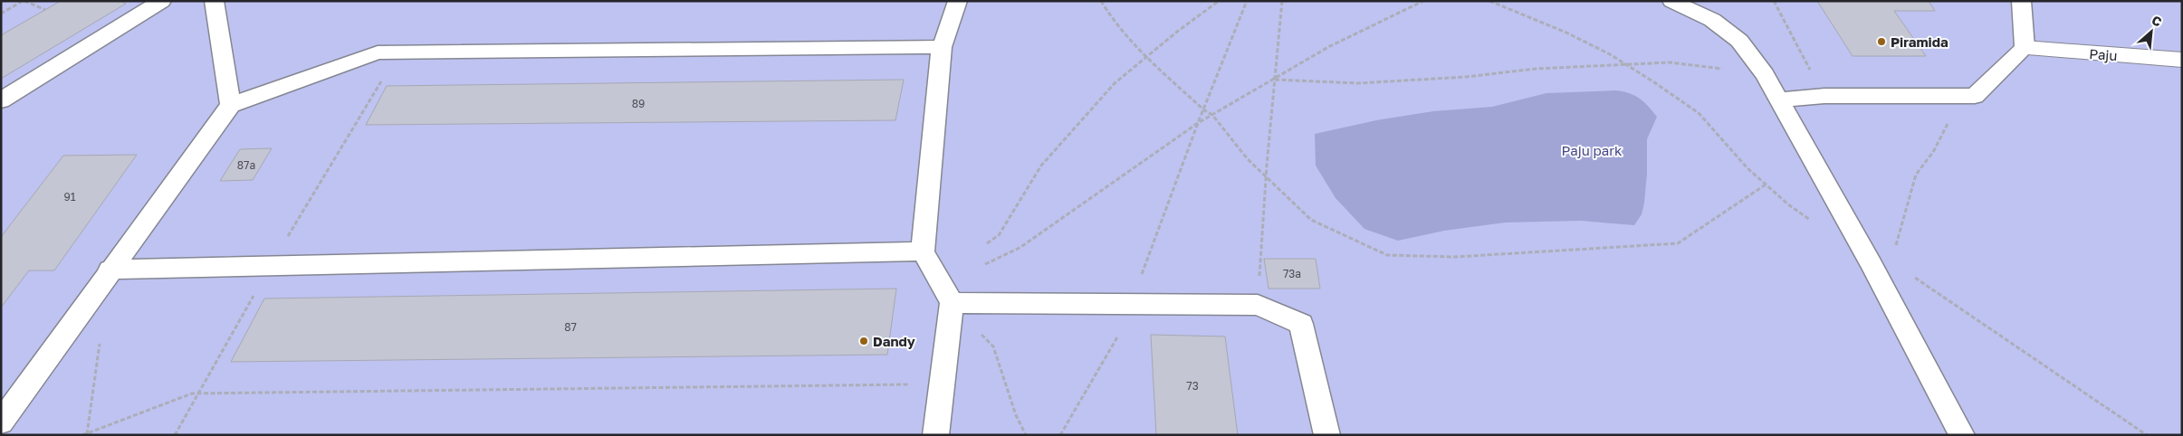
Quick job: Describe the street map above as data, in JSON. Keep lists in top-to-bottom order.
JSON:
{
  "streets": {
    "street": ["Paju"]
  },
  "parks": ["Paju park"],
  "places": ["Piramida", "Dandy"],
  "house_numbers": [
    "89",
    "87a",
    "91",
    "73a",
    "87",
    "73"
  ],
  "north": "top right"
}
